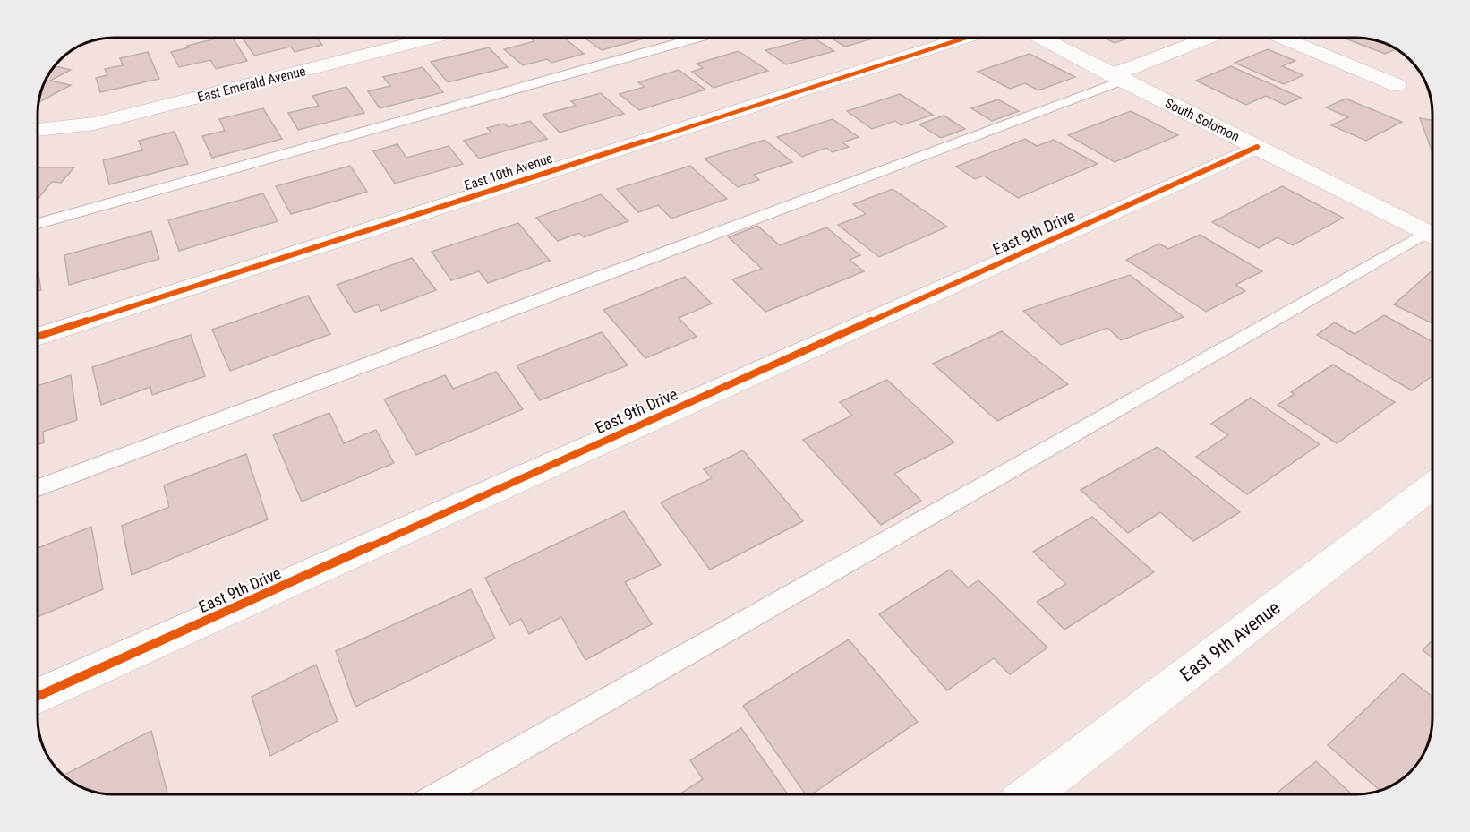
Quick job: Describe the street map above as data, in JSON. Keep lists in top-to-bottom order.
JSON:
{
  "streets": {
    "street": [
      "East Emerald Avenue",
      "South Solomon",
      "East 10th Avenue",
      "East 9th Drive",
      "East 9th Avenue"
    ]
  },
  "crossings": [
    ["South Solomon", "East 9th Drive"]
  ]
}
